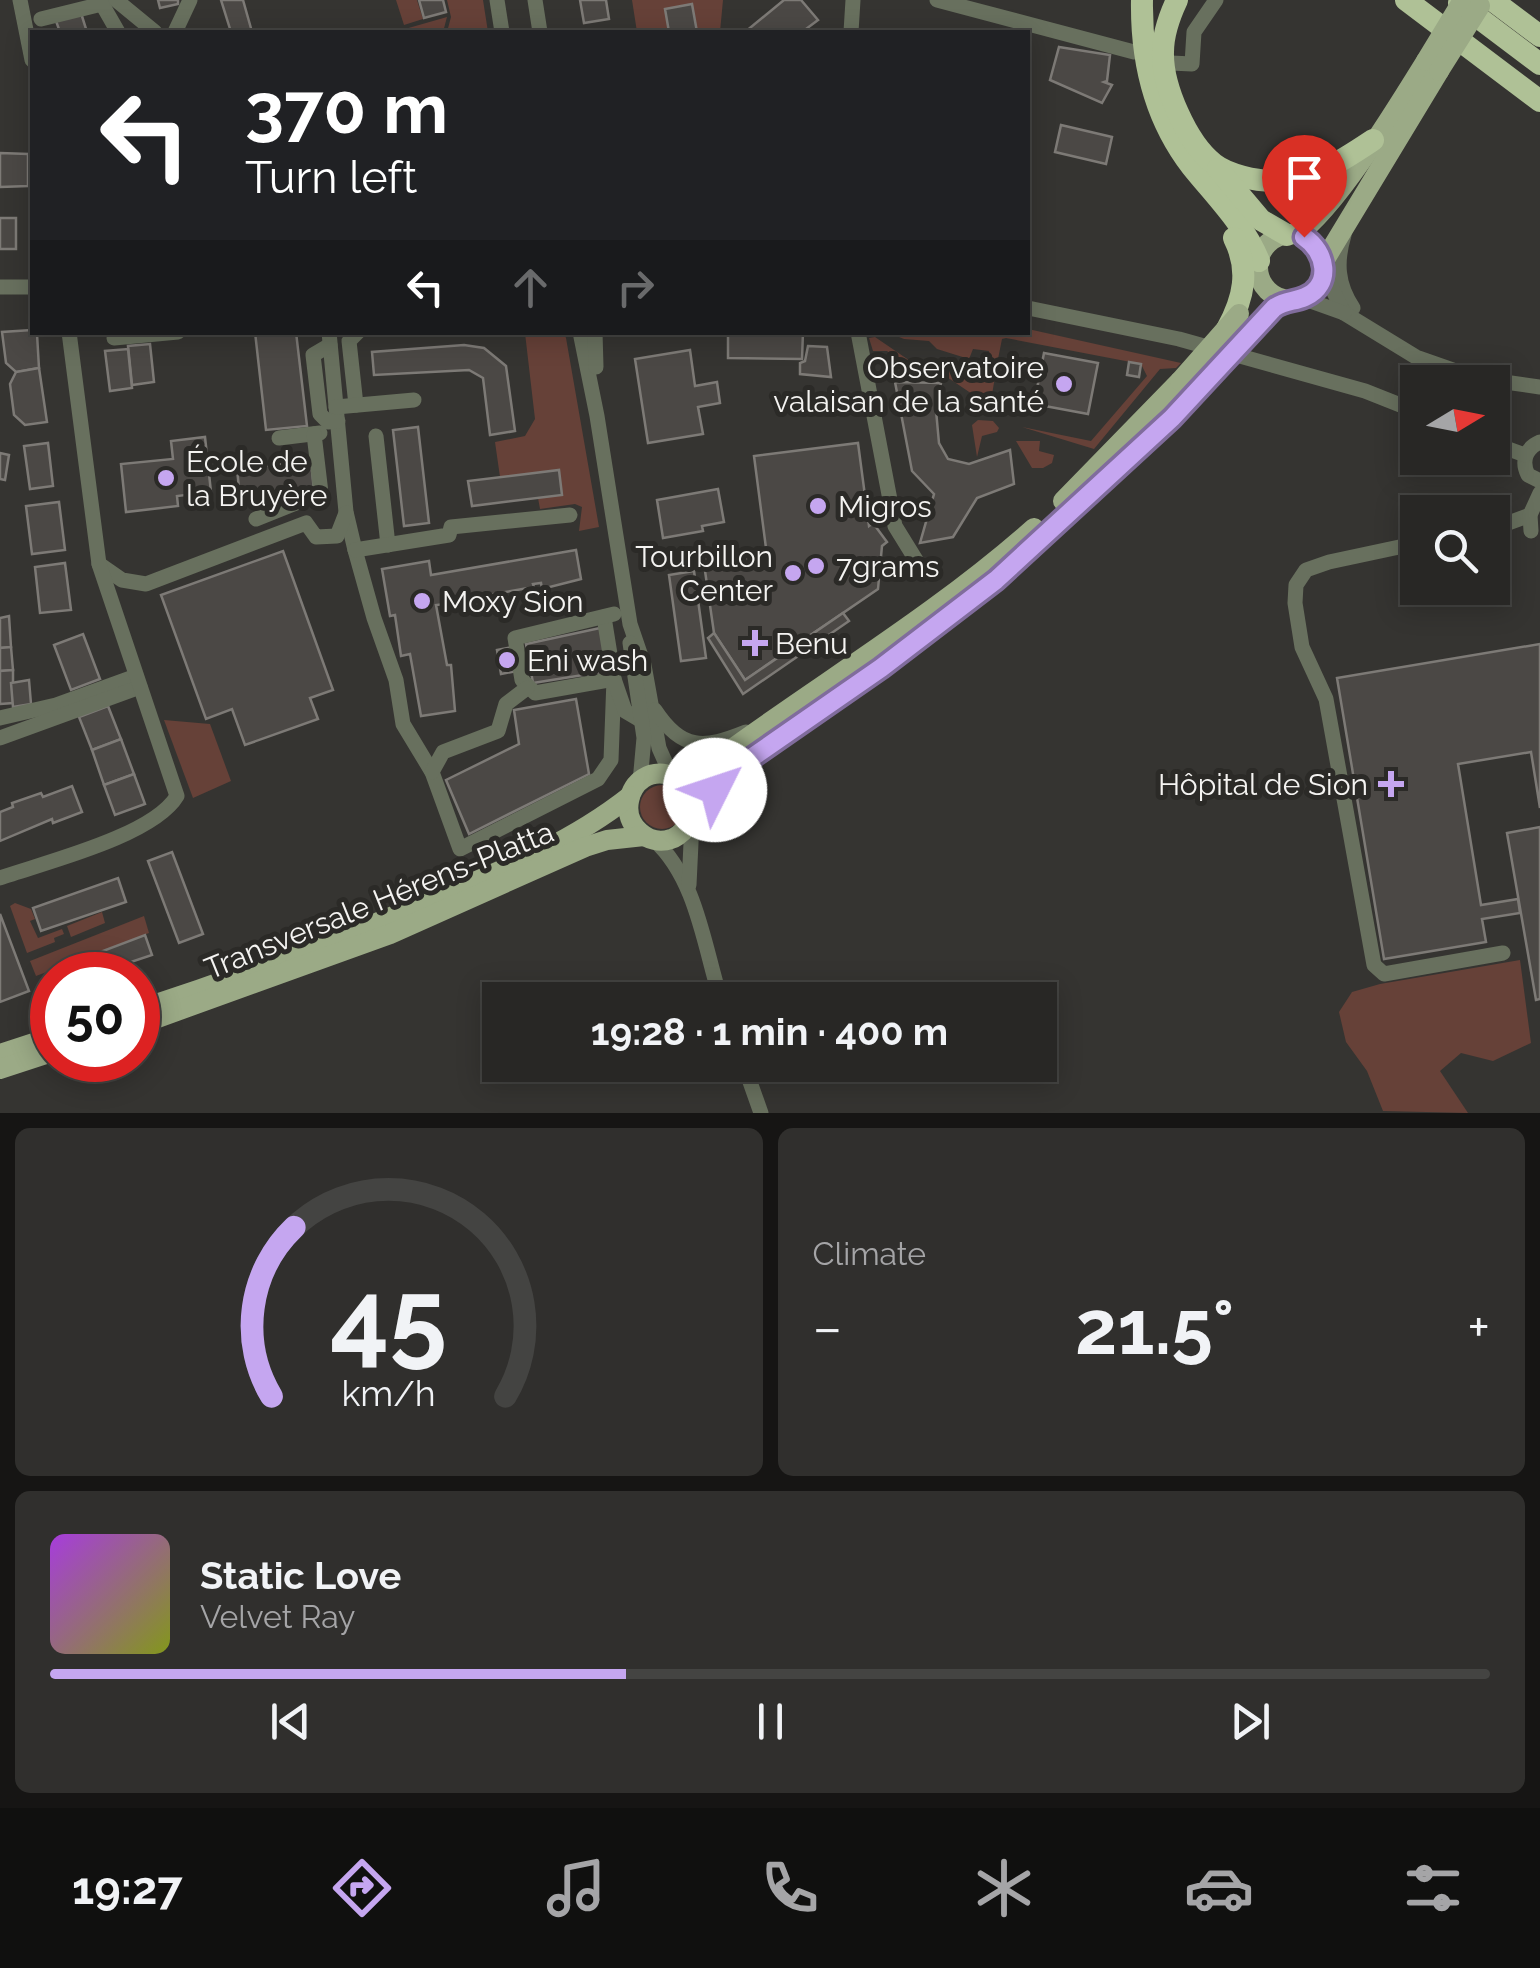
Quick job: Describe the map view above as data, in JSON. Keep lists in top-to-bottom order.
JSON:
{
  "streets": {
    "main road": ["Transversale Hérens-Platta"]
  },
  "places": {
    "other": [
      "Observatoire valaisan de la santé",
      "École de la Bruyère",
      "Migros",
      "7grams",
      "Tourbillon Center",
      "Moxy Sion",
      "Eni wash"
    ],
    "health": ["Benu", "Hôpital de Sion"]
  },
  "north": "right",
  "page": {
    "turn": ["370 m", "Turn left"],
    "limit": "50",
    "trip": "19:28 · 1 min · 400 m",
    "tile": "Climate",
    "heat": ["−", "21.5°", "+"],
    "song": ["Static Love", "Velvet Ray"],
    "tabs": "19:27",
    "gauge": ["45", "km/h"]
  }
}
